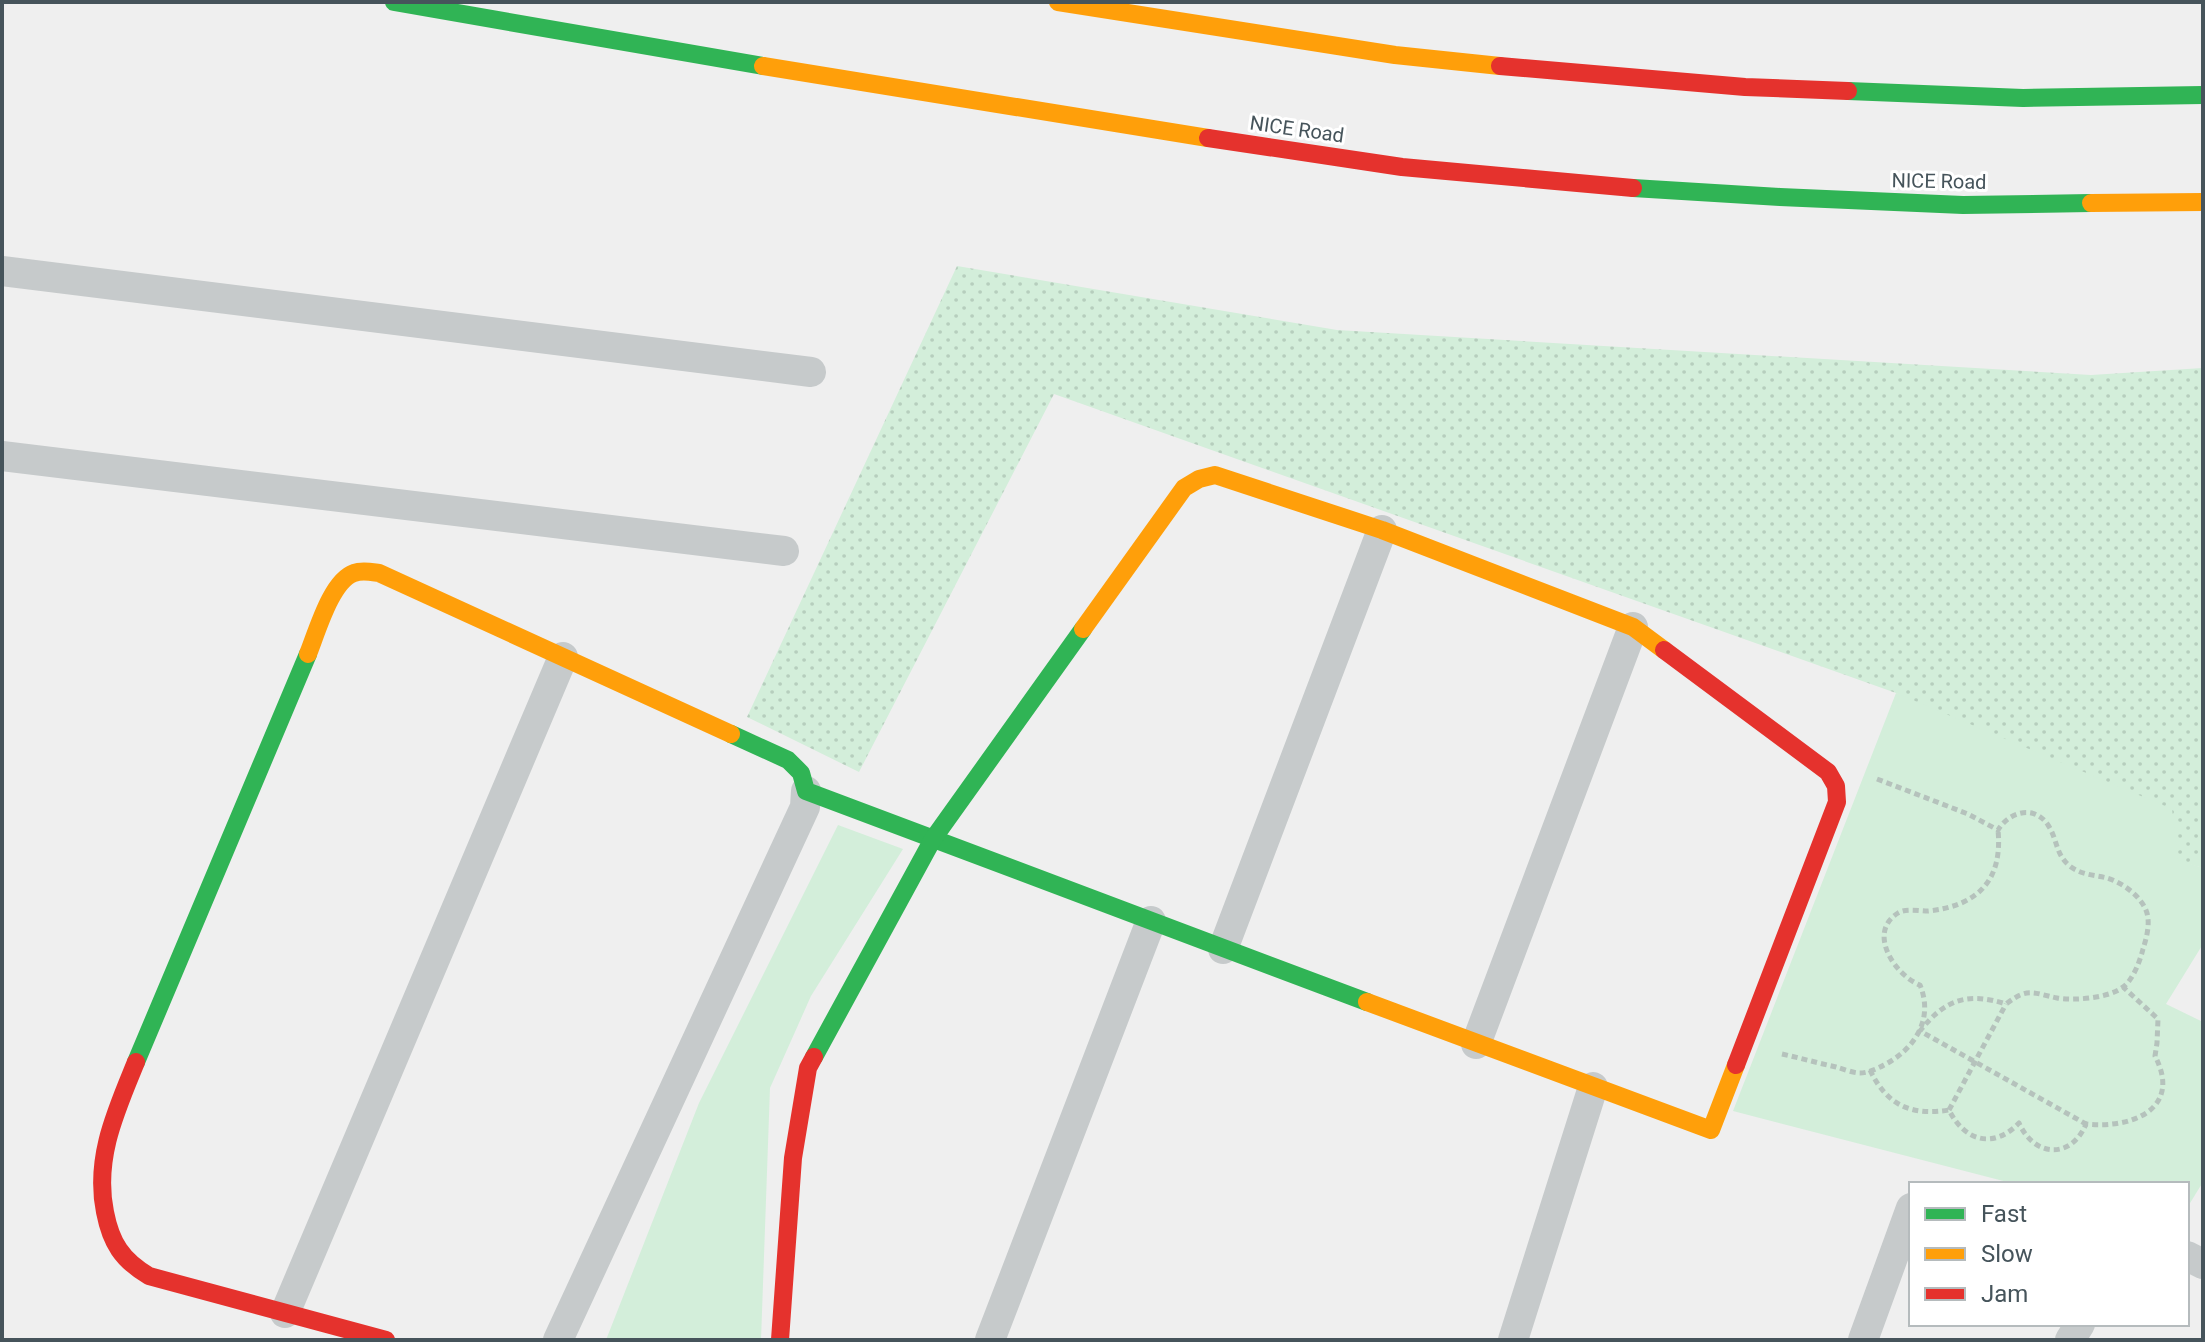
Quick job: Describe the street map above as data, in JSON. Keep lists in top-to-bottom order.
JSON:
{
  "streets": {
    "main road": ["NICE Road"]
  },
  "legend": ["Fast", "Slow", "Jam"]
}
